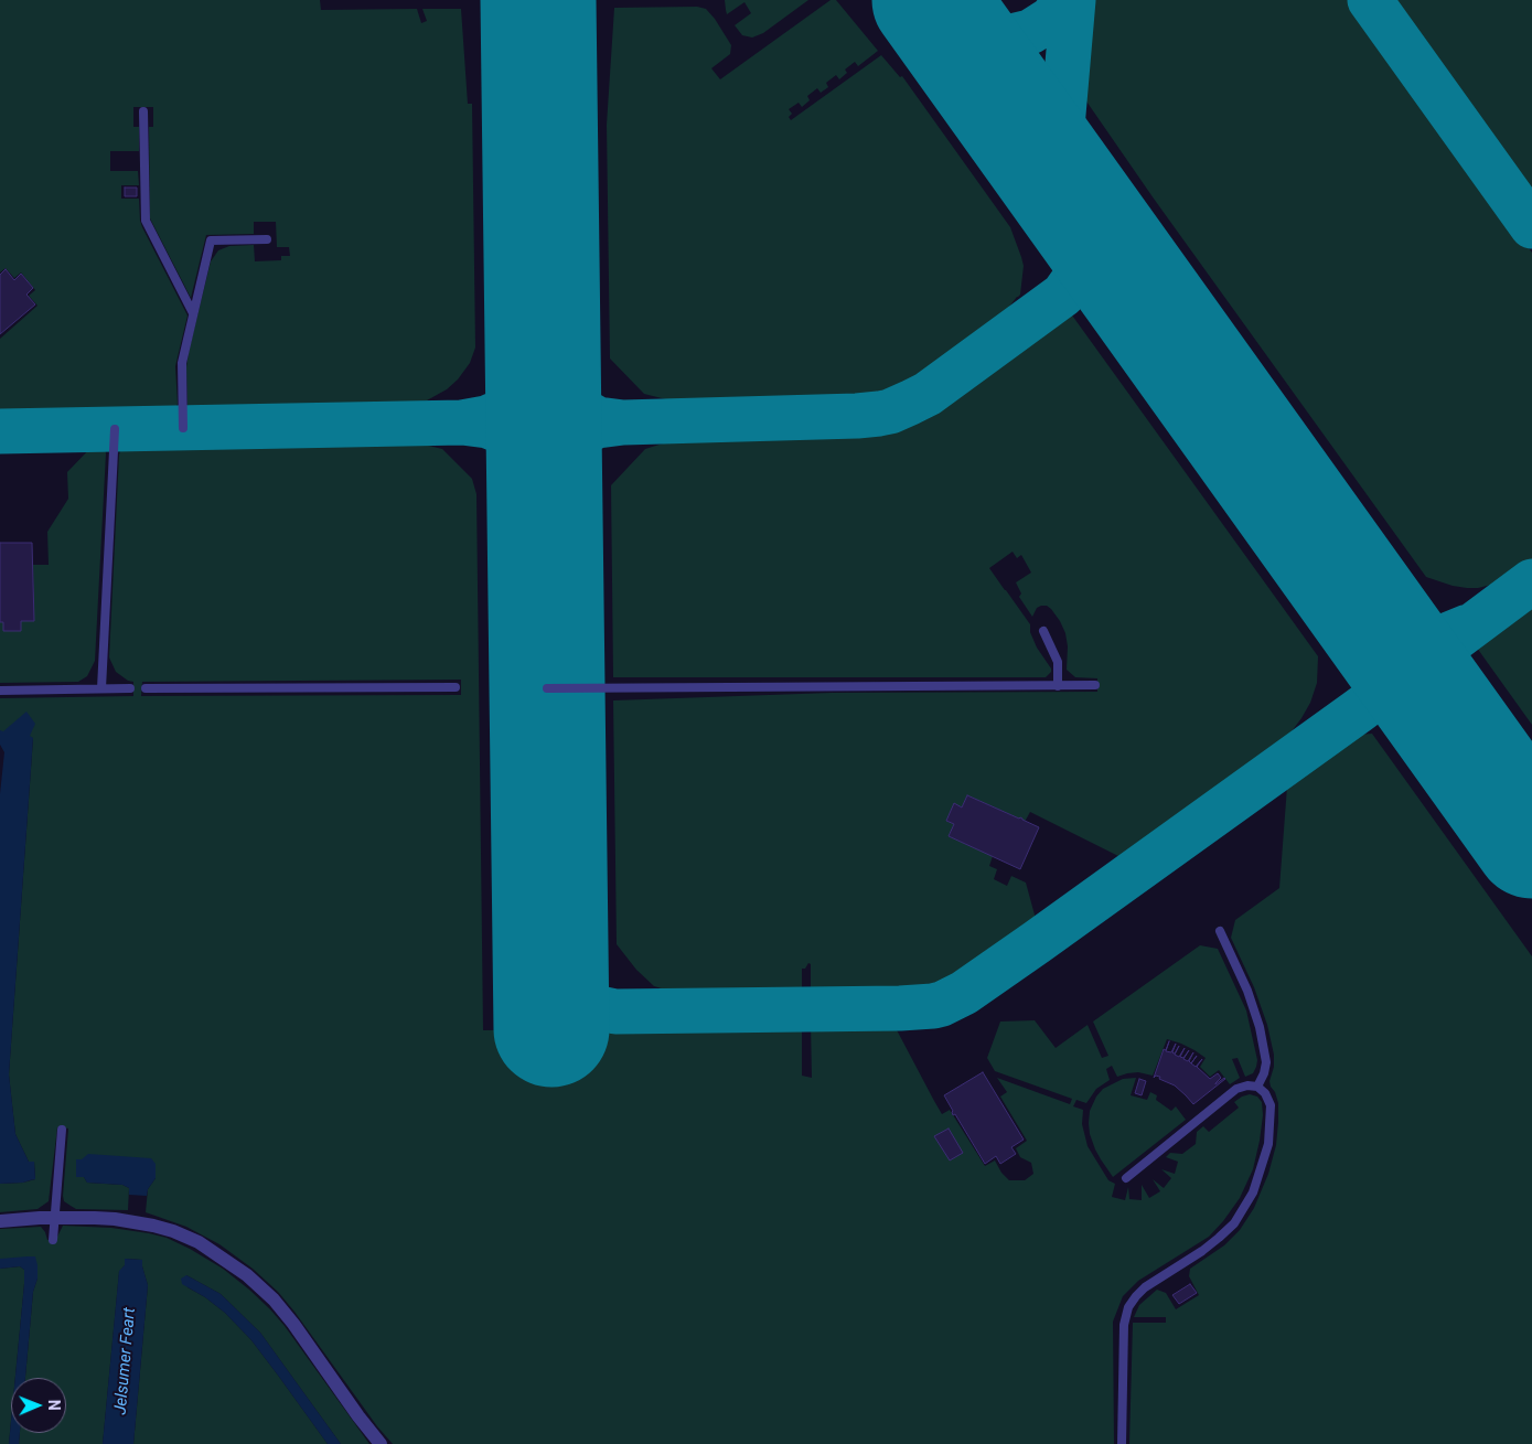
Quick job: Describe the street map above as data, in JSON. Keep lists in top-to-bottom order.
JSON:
{
  "water": ["Jelsumer Feart"],
  "north": "right"
}
